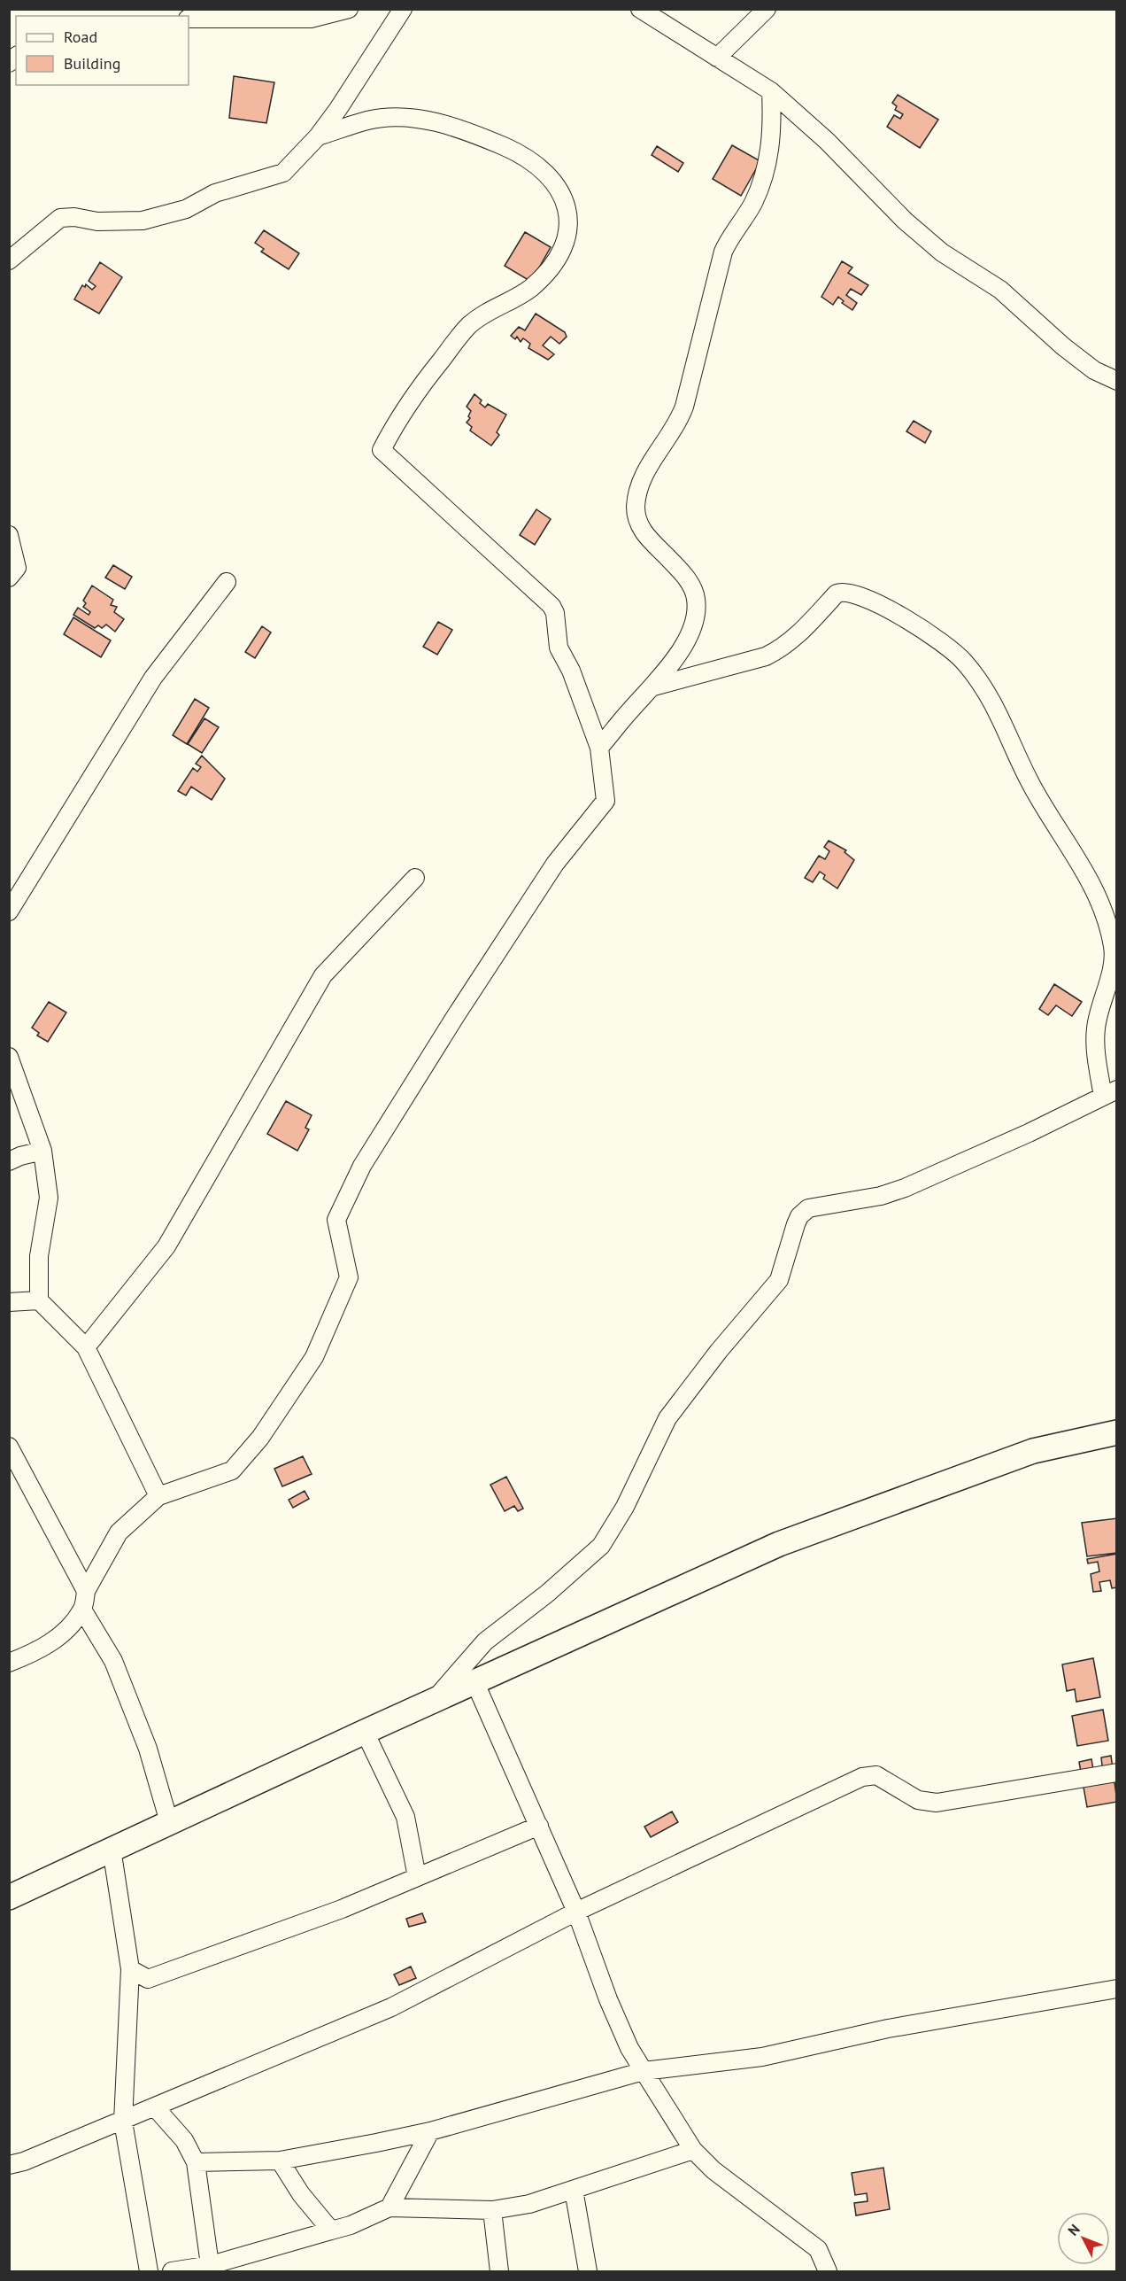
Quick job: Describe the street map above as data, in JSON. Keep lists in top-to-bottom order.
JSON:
{
  "legend": ["Road", "Building"],
  "north": "top left"
}
